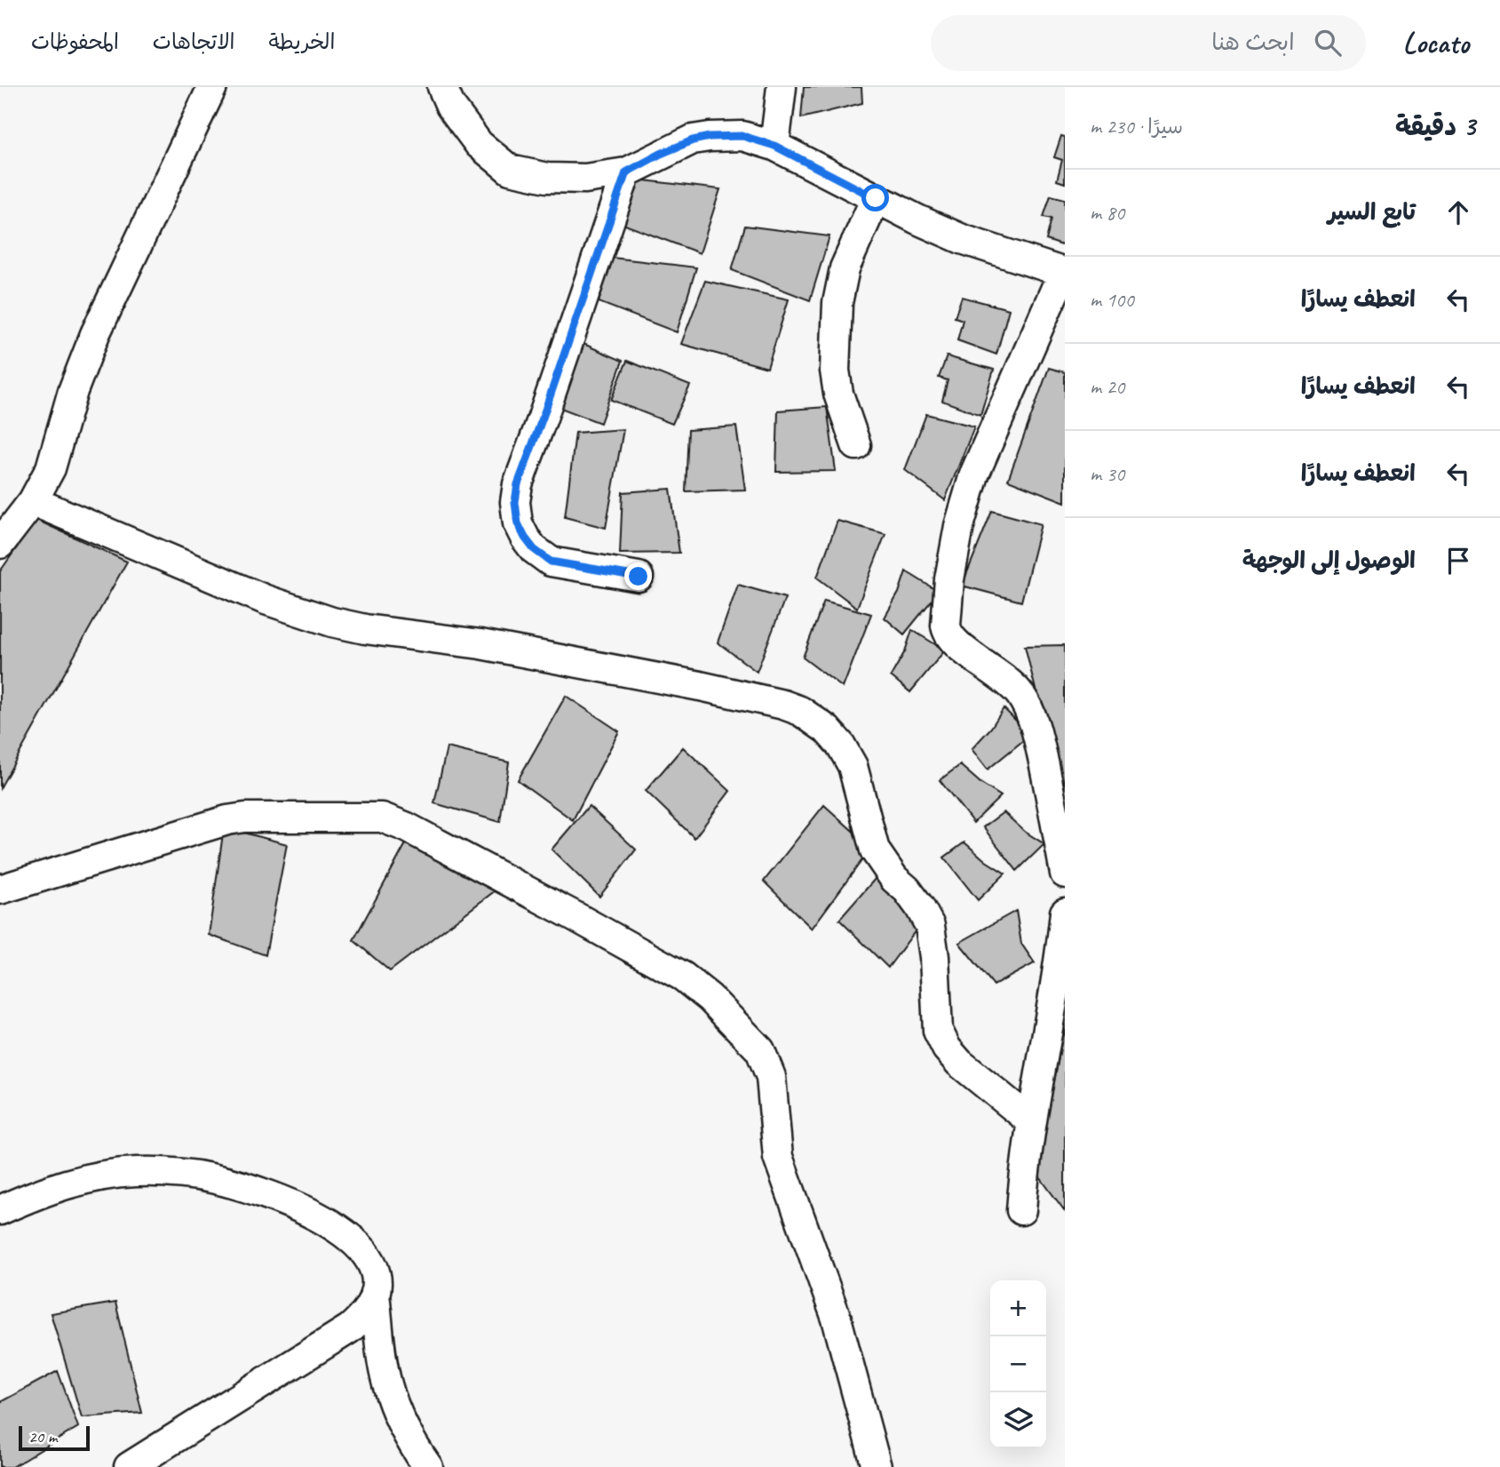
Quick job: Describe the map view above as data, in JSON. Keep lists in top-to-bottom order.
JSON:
{
  "scale_bar": "20 m",
  "page": {
    "header": "Locato",
    "search": "ابحث هنا",
    "nav": ["الخريطة", "الاتجاهات", "المحفوظات"],
    "heading": ["3 دقيقة", "سيرًا · 230 m"],
    "list": [
      ["تابع السير", "80 m"],
      ["انعطف يسارًا", "100 m"],
      ["انعطف يسارًا", "20 m"],
      ["انعطف يسارًا", "30 m"],
      "الوصول إلى الوجهة"
    ],
    "map_buttons": ["+", "−"],
    "scale": "20 m"
  }
}
